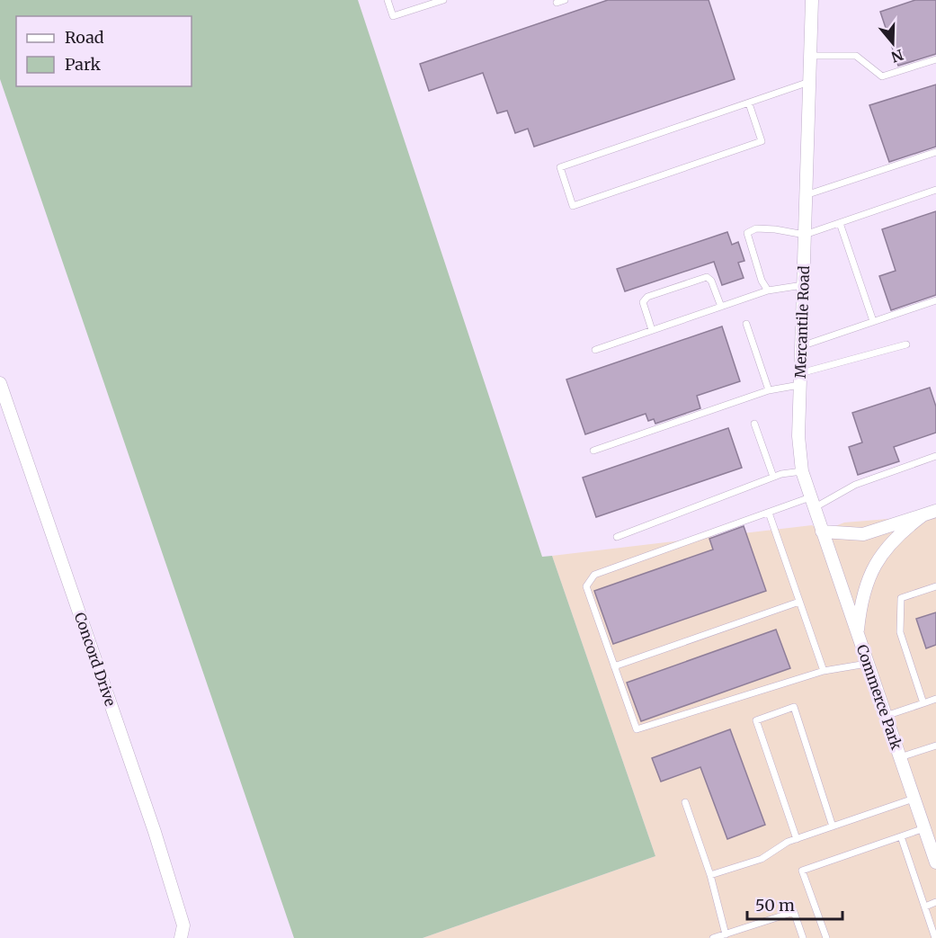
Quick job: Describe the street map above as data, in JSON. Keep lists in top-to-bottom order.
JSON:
{
  "streets": {
    "street": ["Mercantile Road", "Concord Drive", "Commerce Park"]
  },
  "crossings": [
    ["Mercantile Road", "Commerce Park"]
  ],
  "legend": ["Road", "Park"],
  "scale_bar": "50 m",
  "north": "bottom"
}
